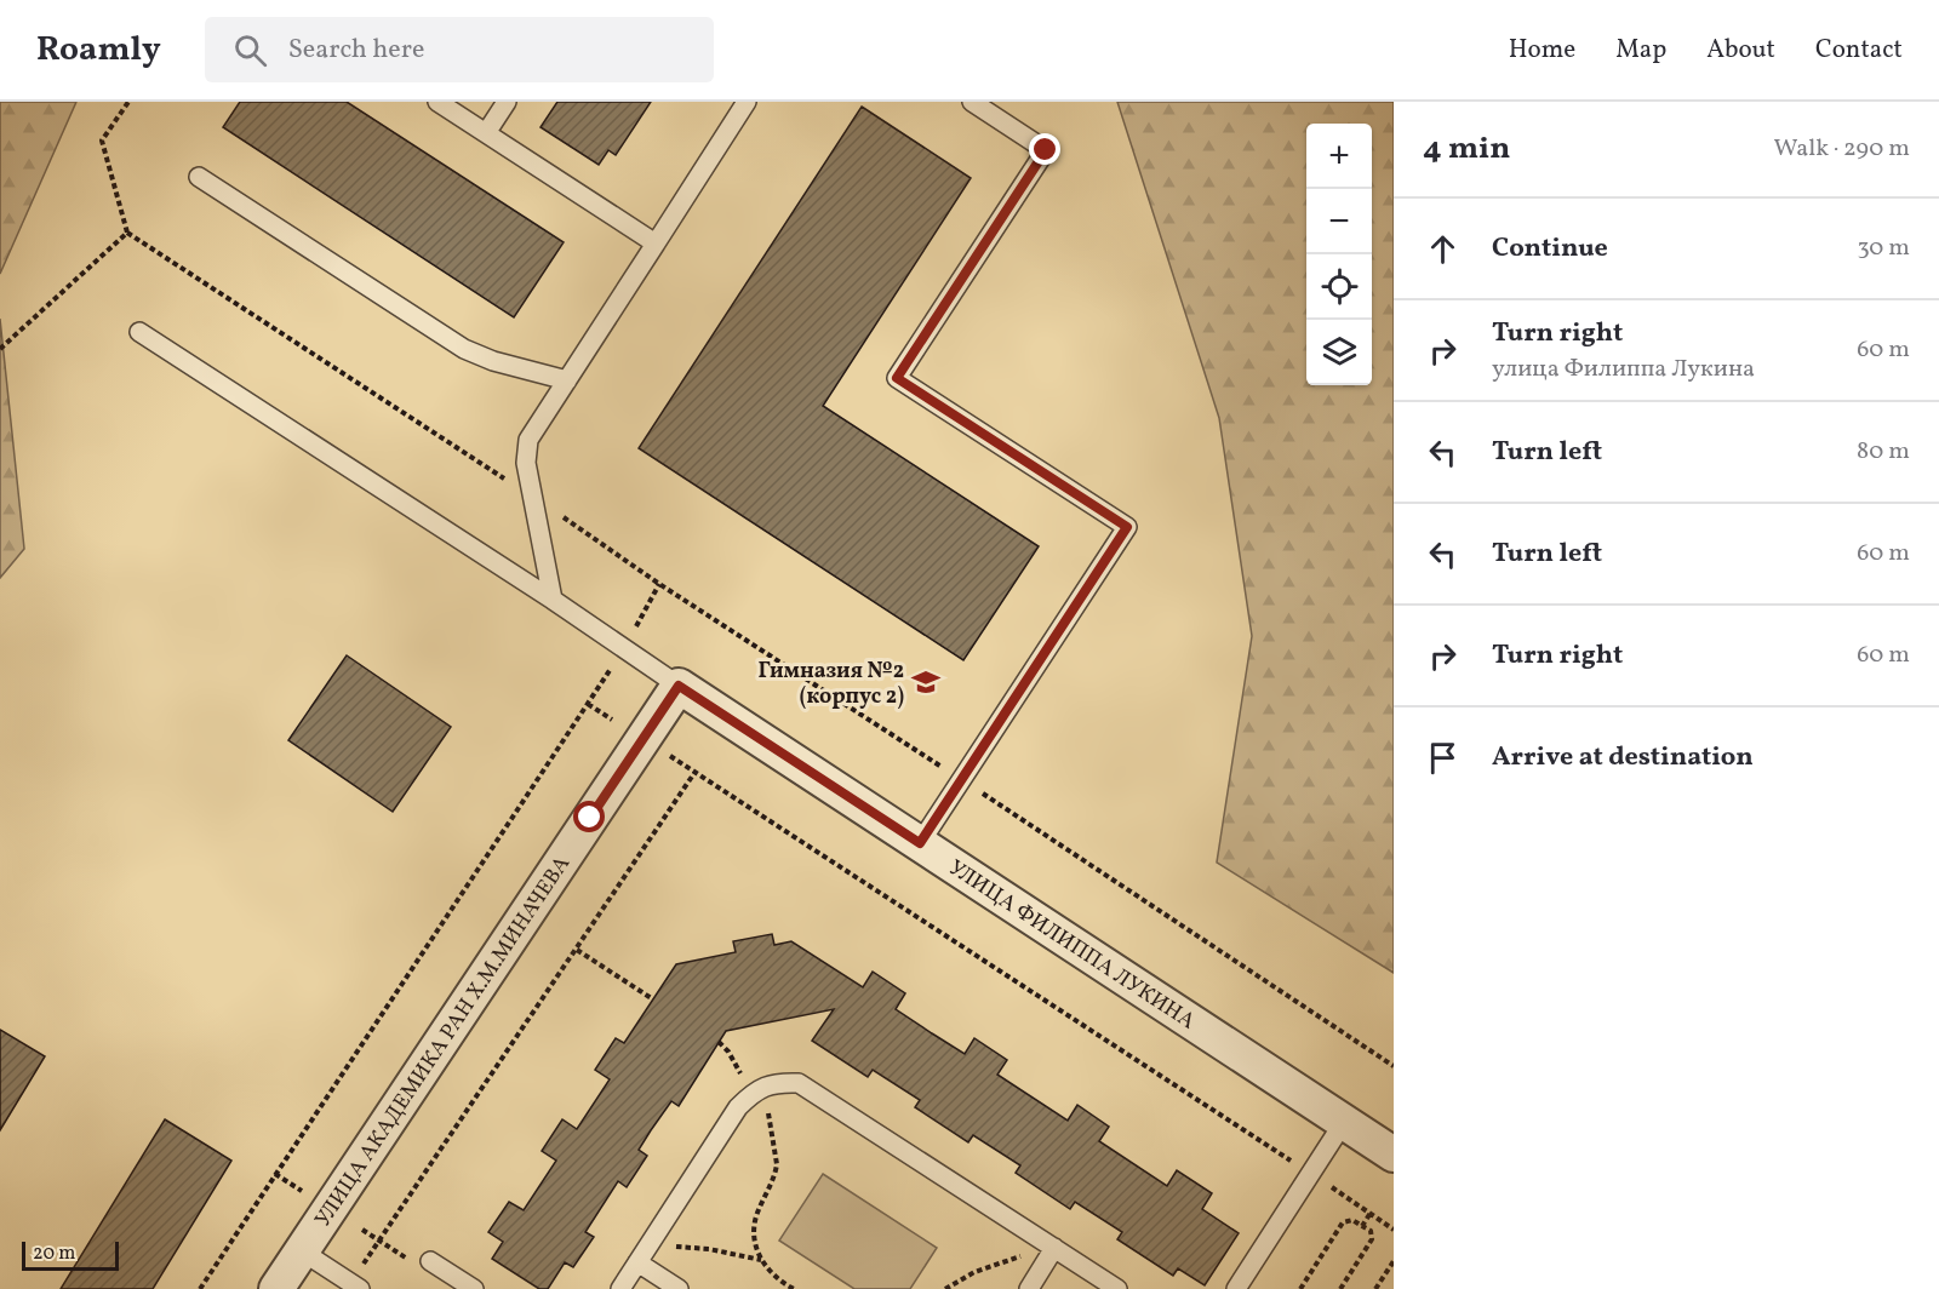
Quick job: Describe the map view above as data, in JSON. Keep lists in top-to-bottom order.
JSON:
{
  "streets": {
    "street": ["УЛИЦА ФИЛИППА ЛУКИНА", "УЛИЦА АКАДЕМИКА РАН Х.М.МИНАЧЕВА"]
  },
  "crossings": [
    ["УЛИЦА ФИЛИППА ЛУКИНА", "УЛИЦА АКАДЕМИКА РАН Х.М.МИНАЧЕВА"]
  ],
  "places": {
    "school or university": ["Гимназия №2 (корпус 2)"]
  },
  "scale_bar": "20 m",
  "page": {
    "header": "Roamly",
    "search": "Search here",
    "nav": [
      "Home",
      "Map",
      "About",
      "Contact"
    ],
    "heading": ["4 min", "Walk · 290 m"],
    "map_buttons": ["+", "−"],
    "list": [
      ["Continue", "30 m"],
      ["Turn right", "улица Филиппа Лукина", "60 m"],
      ["Turn left", "80 m"],
      ["Turn left", "60 m"],
      ["Turn right", "60 m"],
      "Arrive at destination"
    ],
    "scale": "20 m"
  }
}
